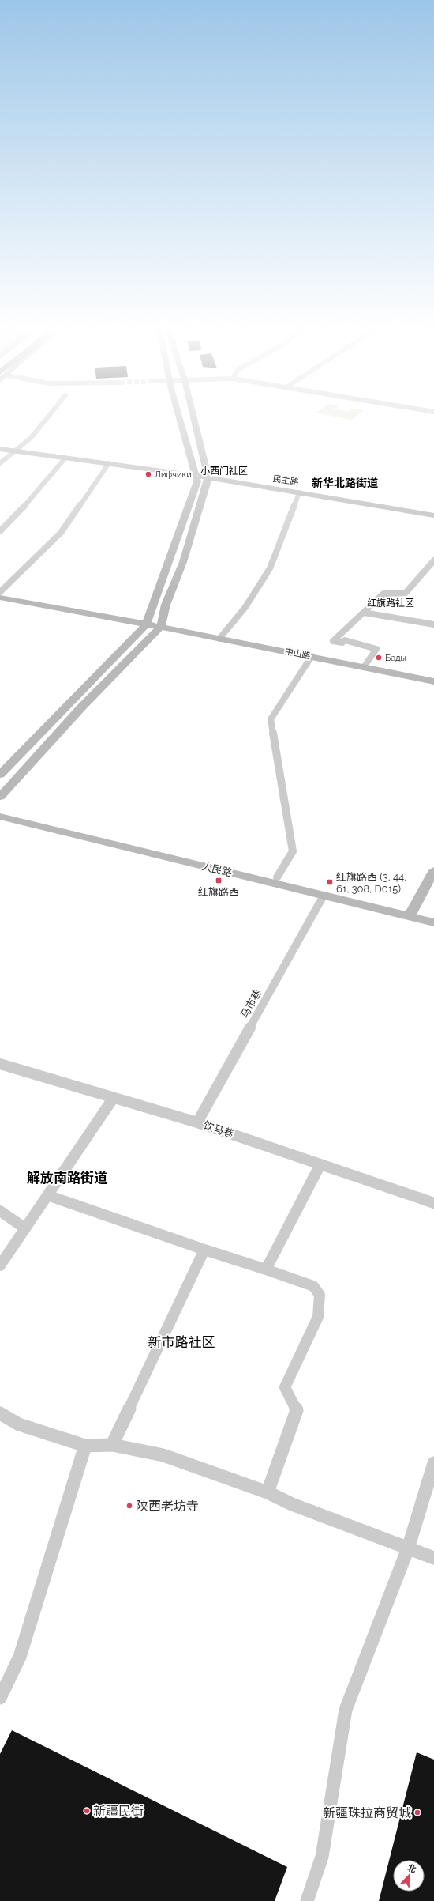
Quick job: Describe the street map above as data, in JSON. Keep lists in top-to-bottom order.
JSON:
{
  "streets": {
    "main road": ["民主路", "中山路", "人民路"],
    "street": ["马市巷", "饮马巷"]
  },
  "crossings": [
    ["人民路", "马市巷"],
    ["马市巷", "饮马巷"]
  ],
  "districts": [
    "小西门社区",
    "新华北路街道",
    "红旗路社区",
    "解放南路街道",
    "新市路社区"
  ],
  "places": {
    "other": [
      "Лифчики",
      "Бады",
      "陕西老坊寺",
      "新疆民街",
      "新疆珠拉商贸城"
    ],
    "transit": ["红旗路西", "红旗路西 (3, 44, 61, 308, D015)"]
  },
  "north": "top"
}
